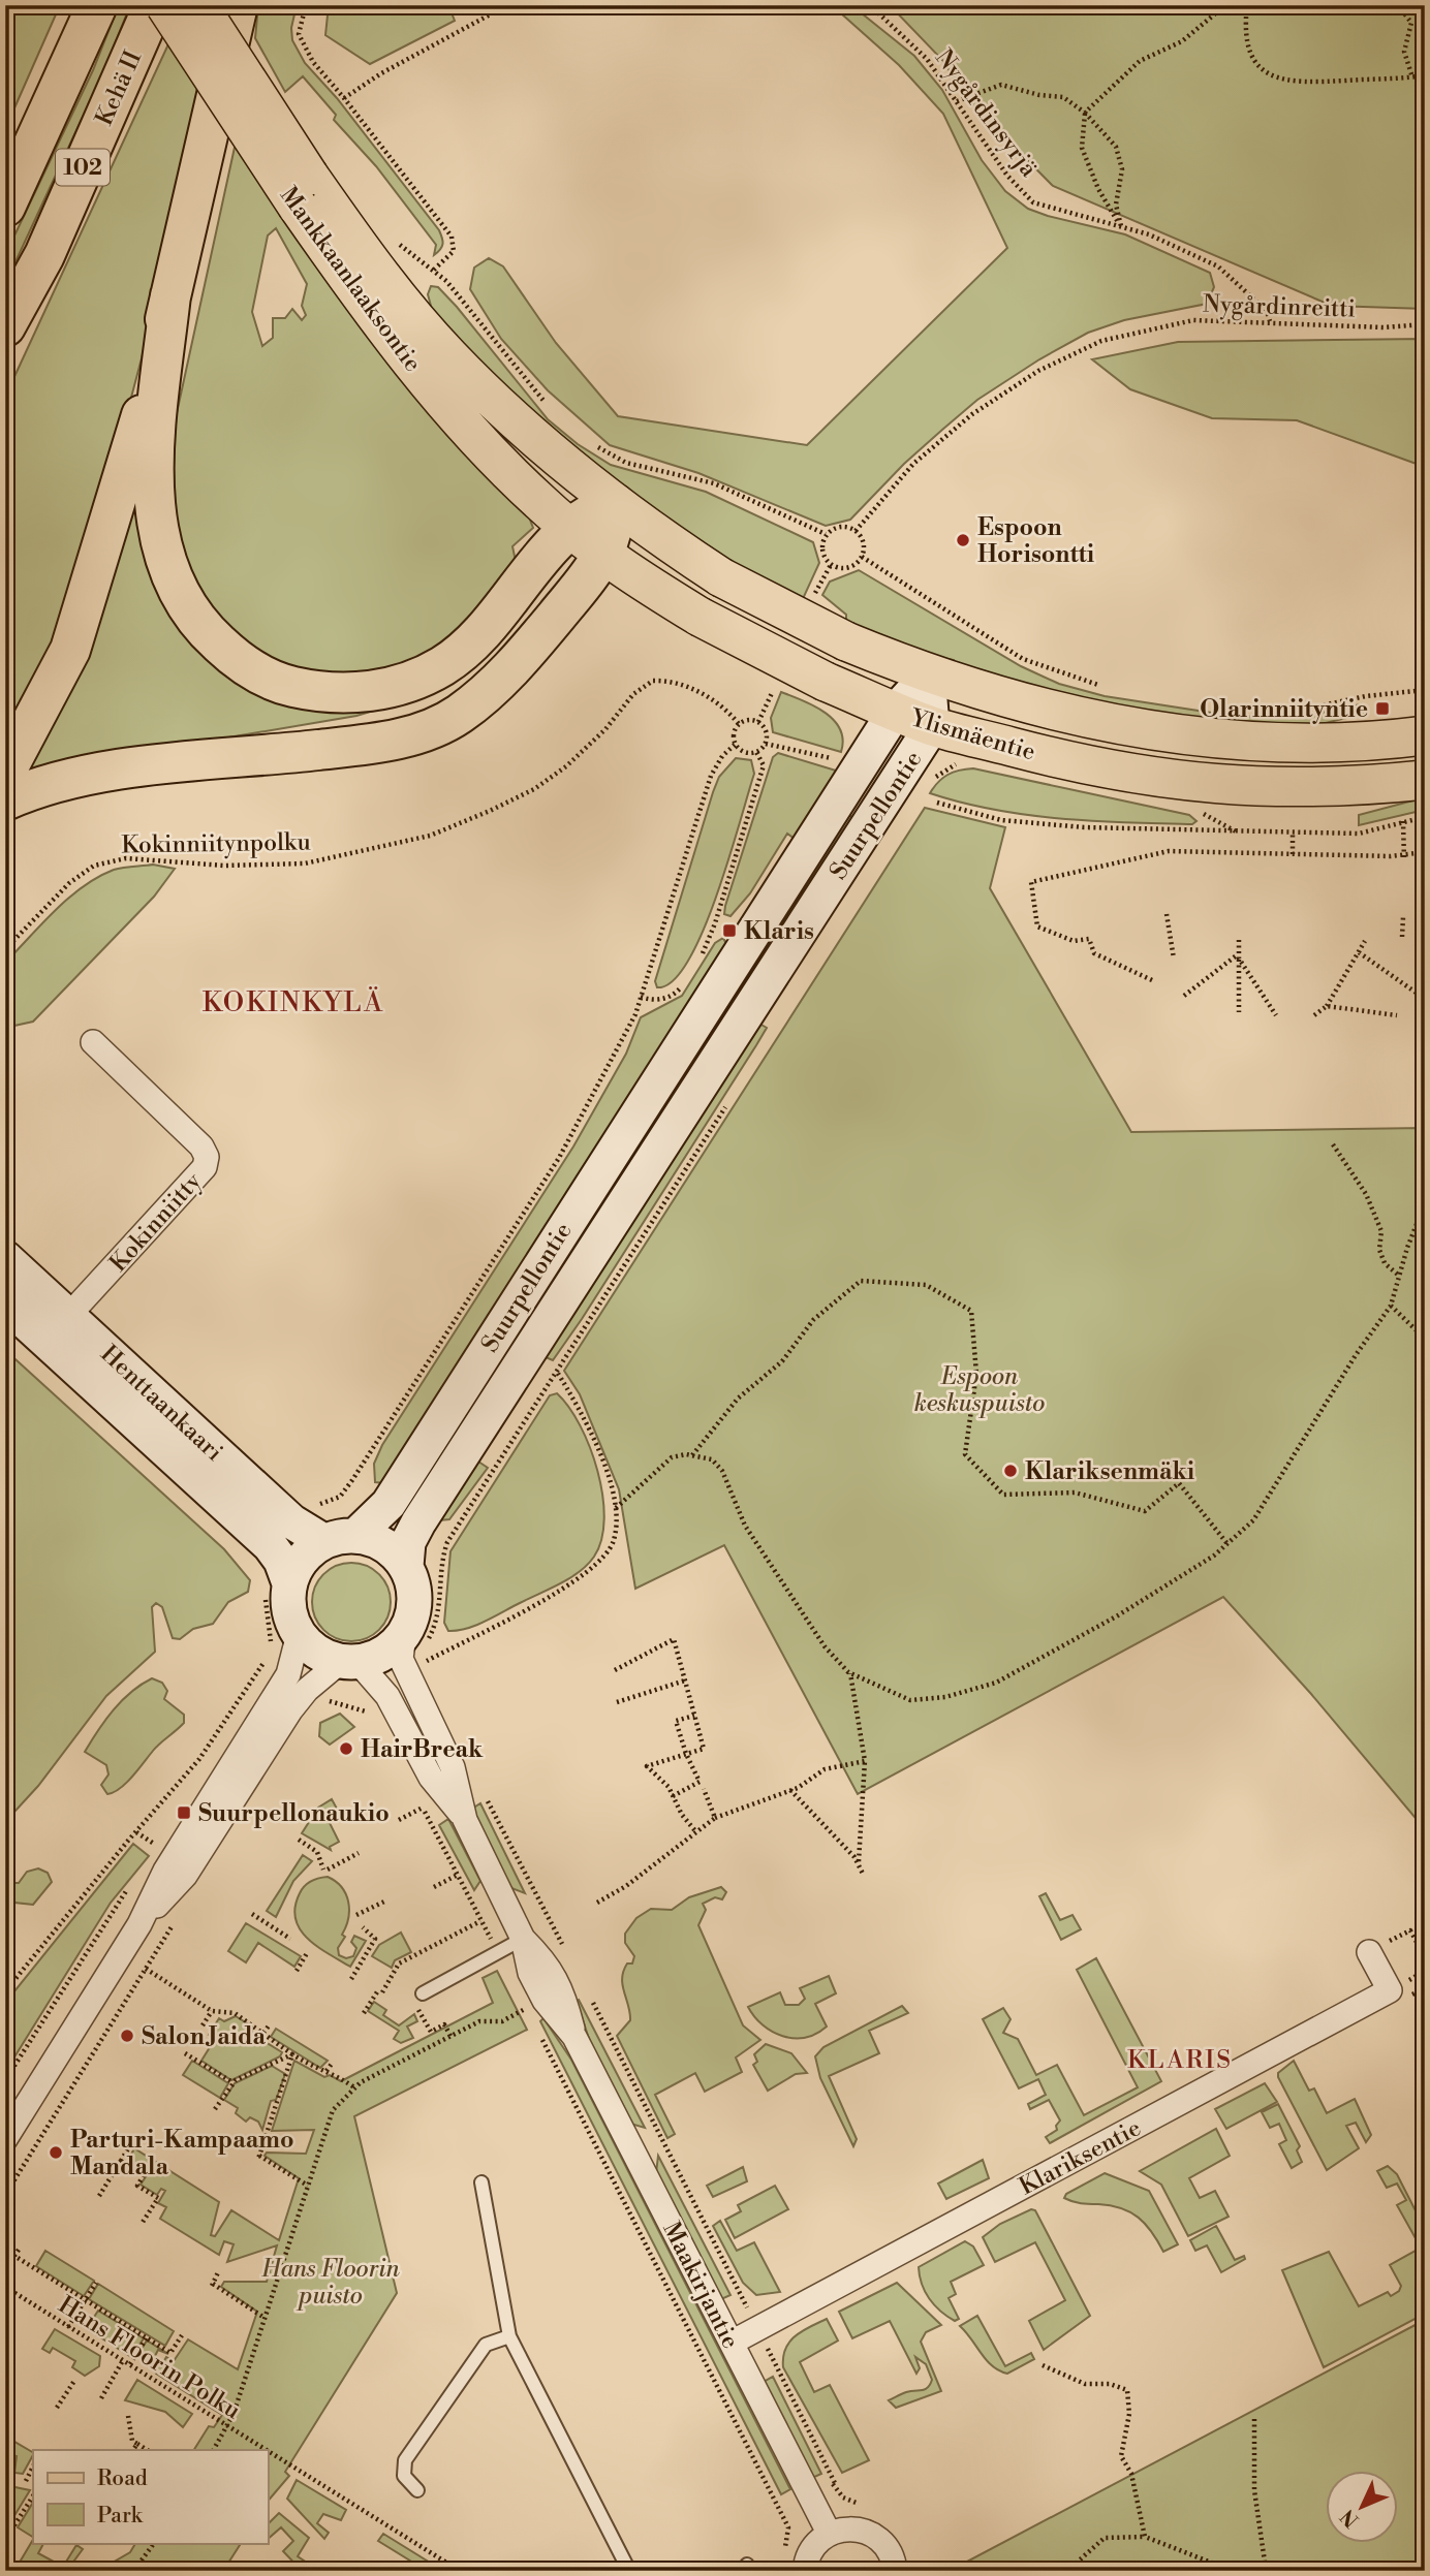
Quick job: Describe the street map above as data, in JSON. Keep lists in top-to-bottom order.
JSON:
{
  "streets": {
    "highway": ["Kehä II", "102"],
    "main road": [
      "Mankkaanlaaksontie",
      "Ylismäentie",
      "Suurpellontie",
      "Henttaankaari"
    ],
    "street": ["Kokinniitty", "Klariksentie", "Maakirjantie"],
    "path": [
      "Nygårdinsyrjä",
      "Nygårdinreitti",
      "Kokinniitynpolku",
      "Hans Floorin Polku"
    ]
  },
  "crossings": [
    ["Nygårdinsyrjä", "Nygårdinreitti"],
    ["Mankkaanlaaksontie", "Ylismäentie"],
    ["Ylismäentie", "Suurpellontie"],
    ["Suurpellontie", "Henttaankaari"],
    ["Suurpellontie", "Maakirjantie"],
    ["Kokinniitty", "Henttaankaari"],
    ["Henttaankaari", "Maakirjantie"],
    ["Klariksentie", "Maakirjantie"]
  ],
  "districts": ["KOKINKYLÄ", "KLARIS"],
  "parks": ["Espoon keskuspuisto", "Hans Floorin puisto"],
  "places": {
    "other": [
      "Espoon Horisontti",
      "Klariksenmäki",
      "HairBreak",
      "Salon Jaida",
      "Parturi-Kampaamo Mandala"
    ],
    "transit": ["Olarinniityntie", "Klaris", "Suurpellonaukio"]
  },
  "legend": ["Road", "Park"],
  "north": "bottom left"
}
